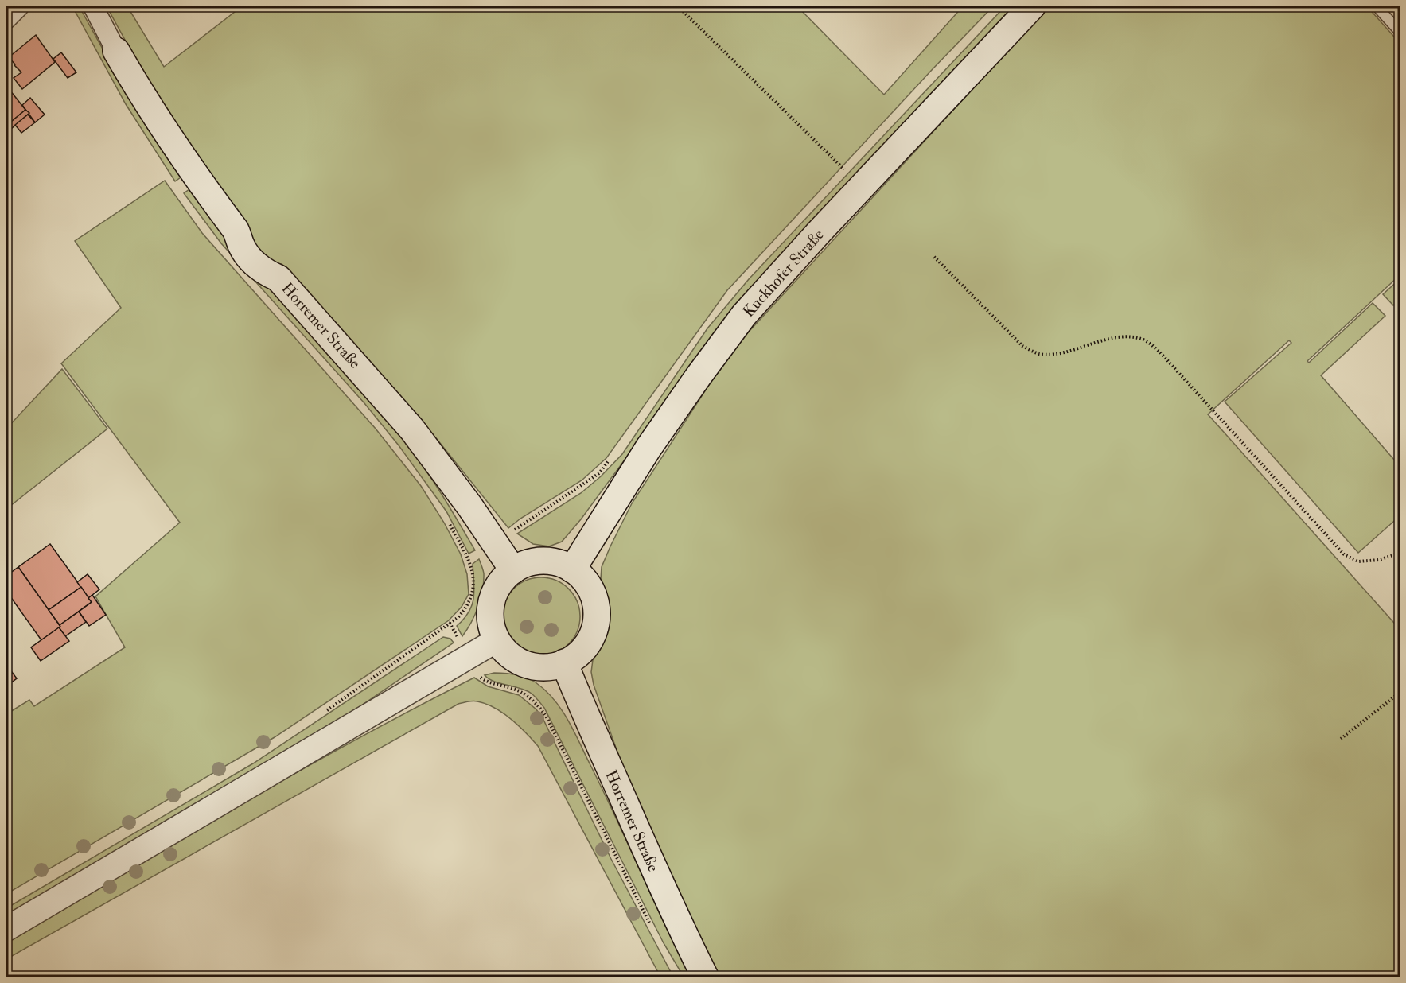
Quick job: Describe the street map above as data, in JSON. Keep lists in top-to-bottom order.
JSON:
{
  "streets": {
    "main road": ["Kuckhofer Straße", "Horremer Straße"]
  },
  "crossings": [
    ["Kuckhofer Straße", "Horremer Straße"]
  ]
}
